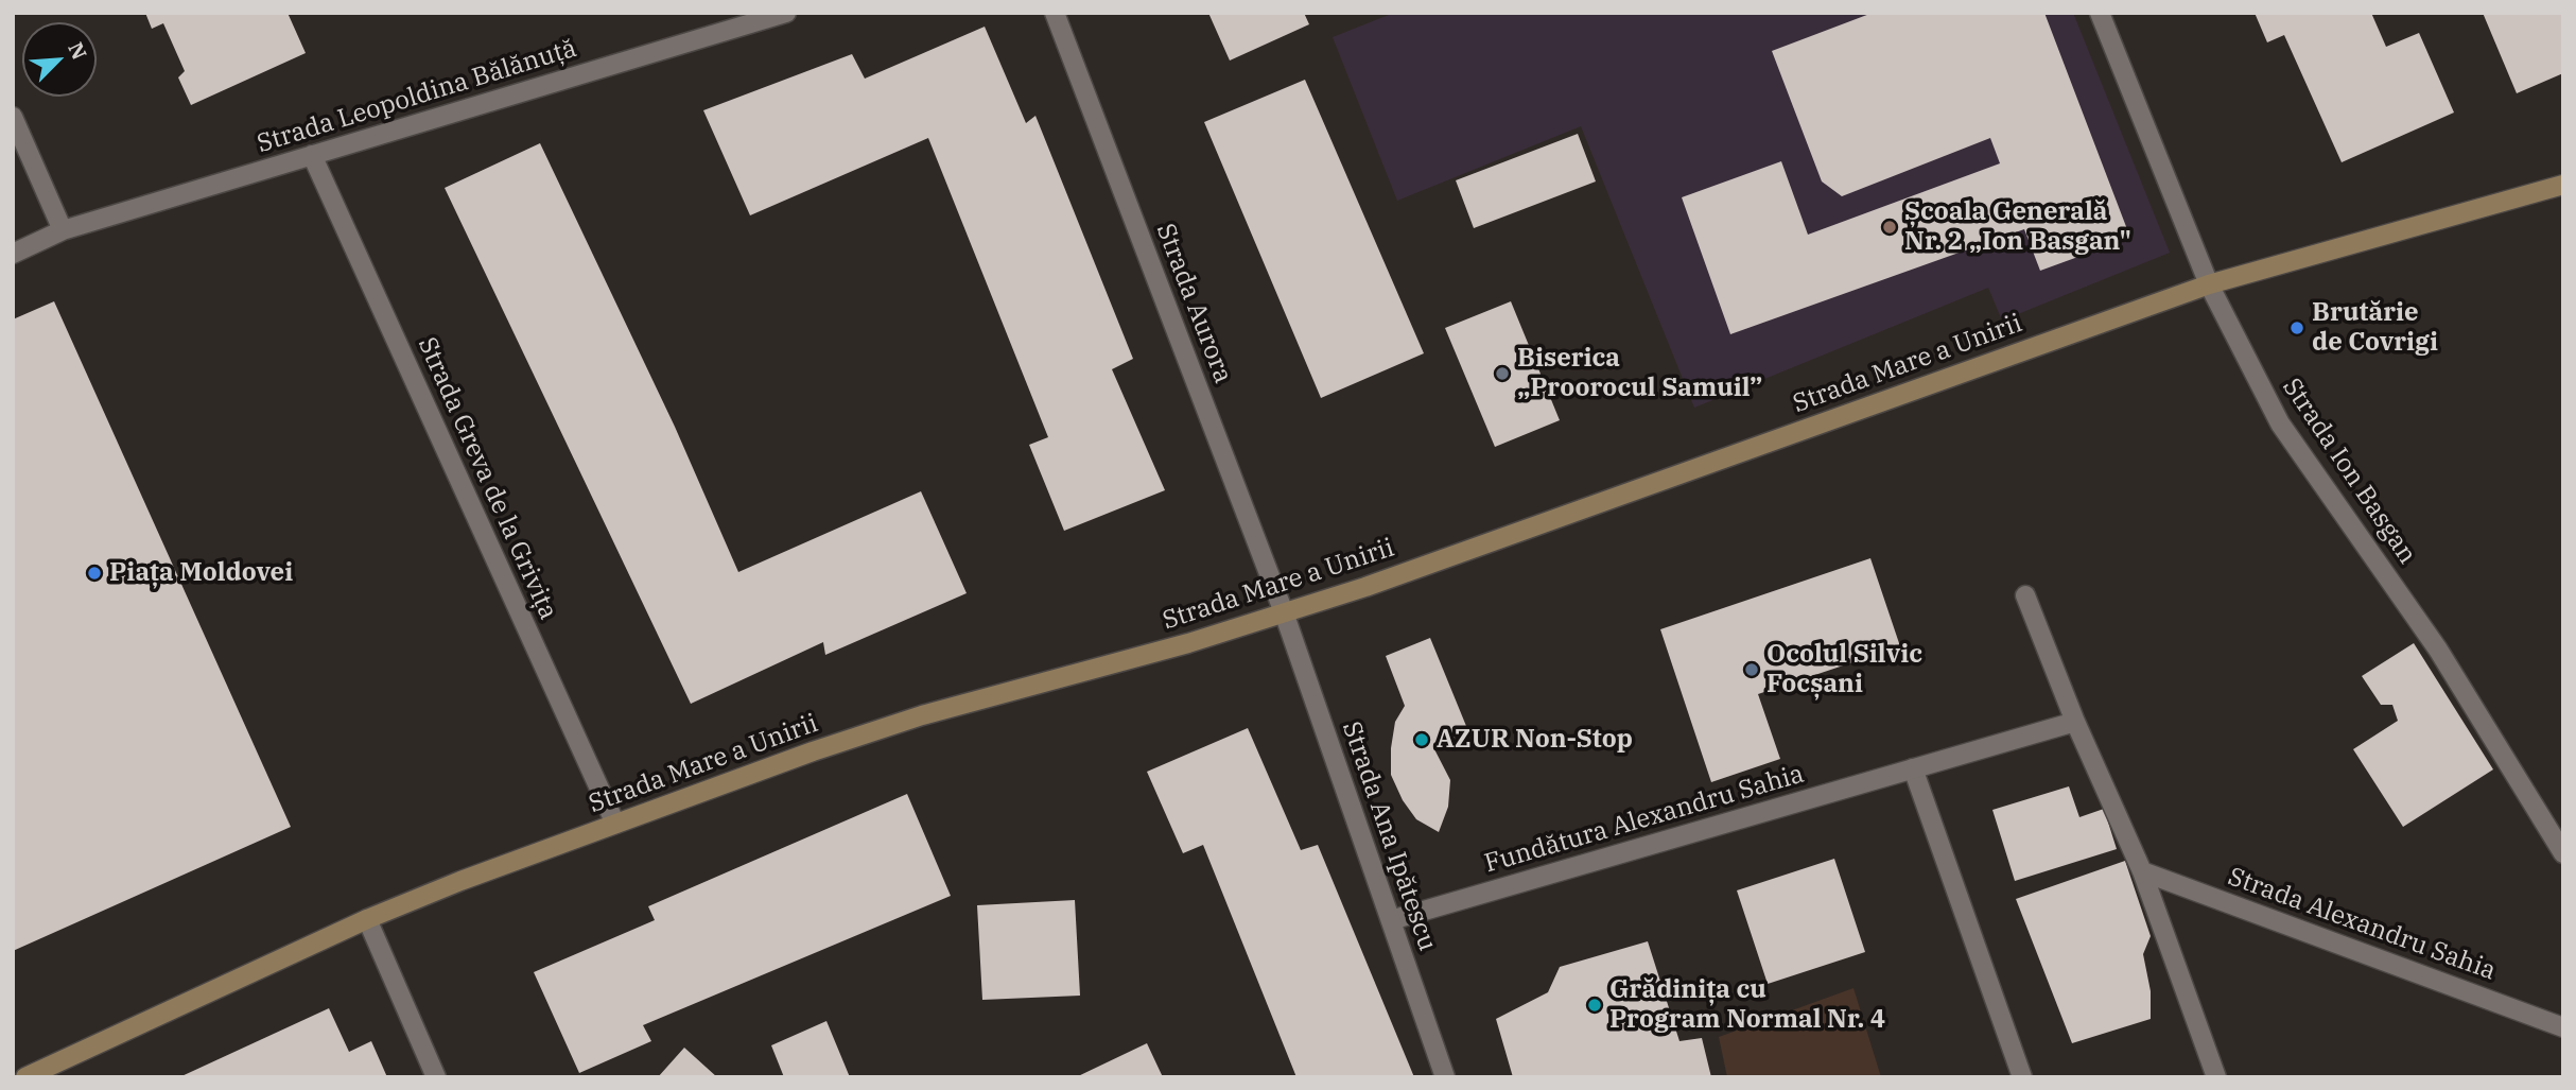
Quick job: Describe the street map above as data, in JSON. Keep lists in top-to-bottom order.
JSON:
{
  "streets": {
    "main road": ["Strada Mare a Unirii"],
    "street": [
      "Strada Leopoldina Bălănuță",
      "Strada Aurora",
      "Strada Ion Basgan",
      "Strada Greva de la Grivița",
      "Fundătura Alexandru Sahia",
      "Strada Ana Ipătescu",
      "Strada Alexandru Sahia"
    ]
  },
  "crossings": [
    ["Strada Leopoldina Bălănuță", "Strada Greva de la Grivița"],
    ["Strada Aurora", "Strada Mare a Unirii"],
    ["Strada Aurora", "Strada Ana Ipătescu"],
    ["Strada Mare a Unirii", "Strada Ion Basgan"],
    ["Strada Mare a Unirii", "Strada Greva de la Grivița"],
    ["Strada Mare a Unirii", "Strada Ana Ipătescu"],
    ["Fundătura Alexandru Sahia", "Strada Ana Ipătescu"]
  ],
  "places": [
    "Școala Generală Nr. 2 „Ion Basgan\"",
    "Brutărie de Covrigi",
    "Biserica „Proorocul Samuil”",
    "Piața Moldovei",
    "Ocolul Silvic Focșani",
    "AZUR Non-Stop",
    "Grădinița cu Program Normal Nr. 4"
  ],
  "north": "top right"
}
